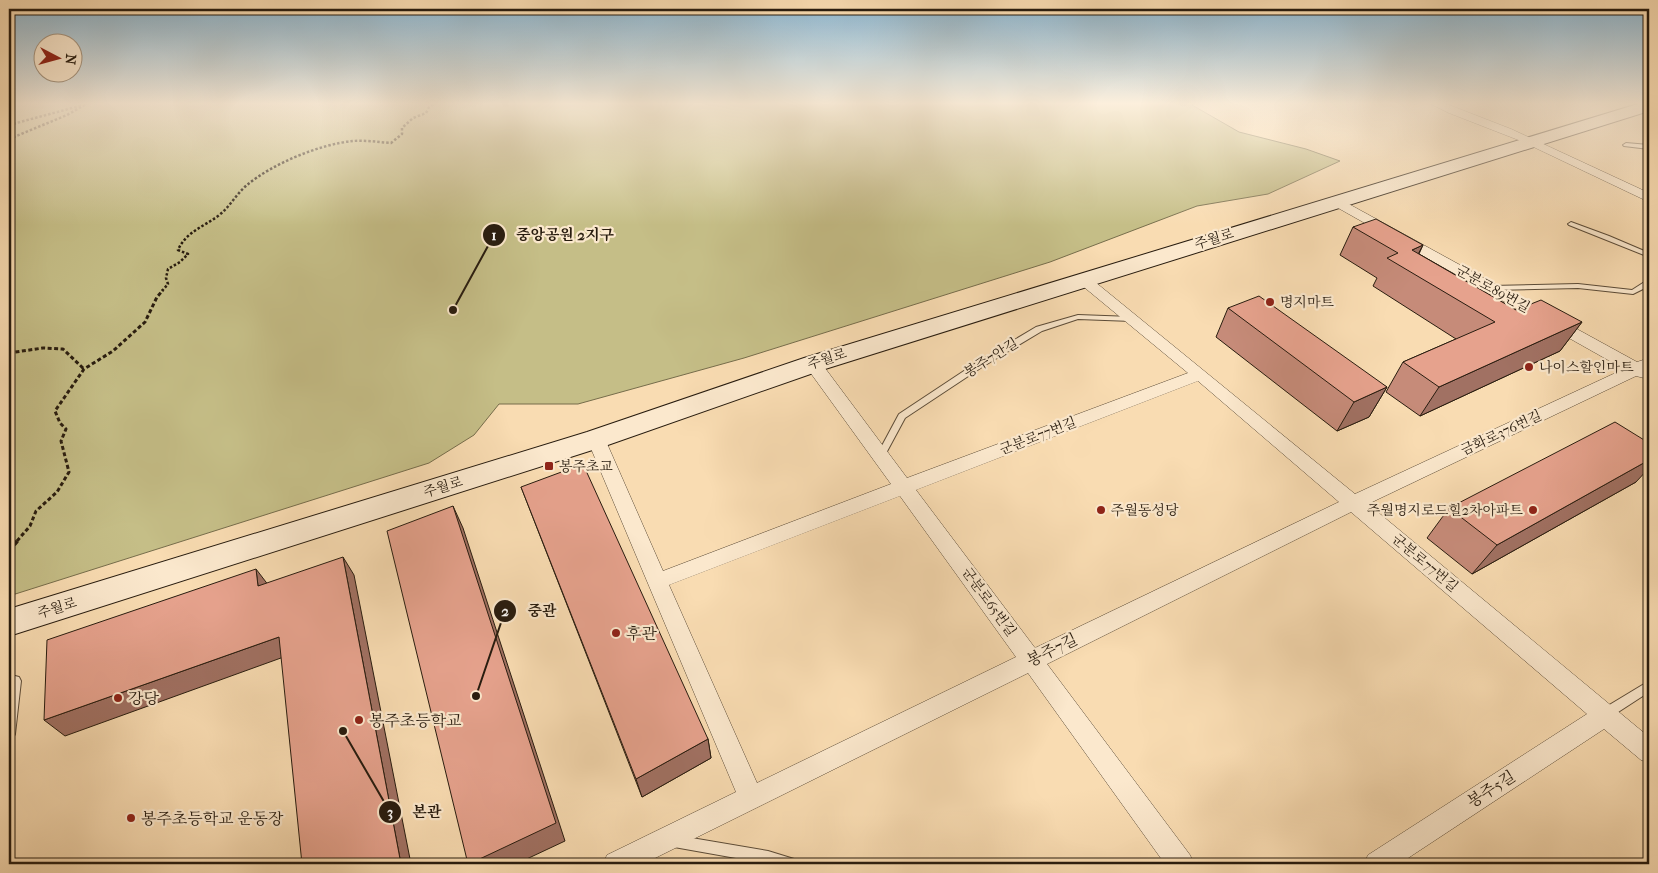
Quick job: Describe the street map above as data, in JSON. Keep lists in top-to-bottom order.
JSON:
{
  "streets": {
    "street": [
      "주월로",
      "군분로89번길",
      "금화로376번길",
      "군분로77번길",
      "군분로65번길",
      "봉주7길",
      "봉주5길"
    ],
    "lane": ["봉주7안길"]
  },
  "crossings": [
    ["주월로", "군분로89번길"],
    ["주월로", "군분로77번길"],
    ["주월로", "군분로65번길"],
    ["군분로89번길", "금화로376번길"],
    ["봉주7안길", "군분로77번길"],
    ["봉주7안길", "군분로65번길"],
    ["금화로376번길", "군분로77번길"],
    ["금화로376번길", "봉주7길"],
    ["군분로77번길", "군분로65번길"],
    ["군분로77번길", "봉주7길"],
    ["군분로77번길", "봉주5길"],
    ["군분로65번길", "봉주7길"]
  ],
  "places": {
    "other": [
      "명지마트",
      "중앙공원 2지구",
      "나이스할인마트",
      "주월동성당",
      "주월명지로드힐2차아파트",
      "후관",
      "중관",
      "강당",
      "봉주초등학교",
      "본관",
      "봉주초등학교 운동장"
    ],
    "transit": ["봉주초교"]
  },
  "north": "right"
}
